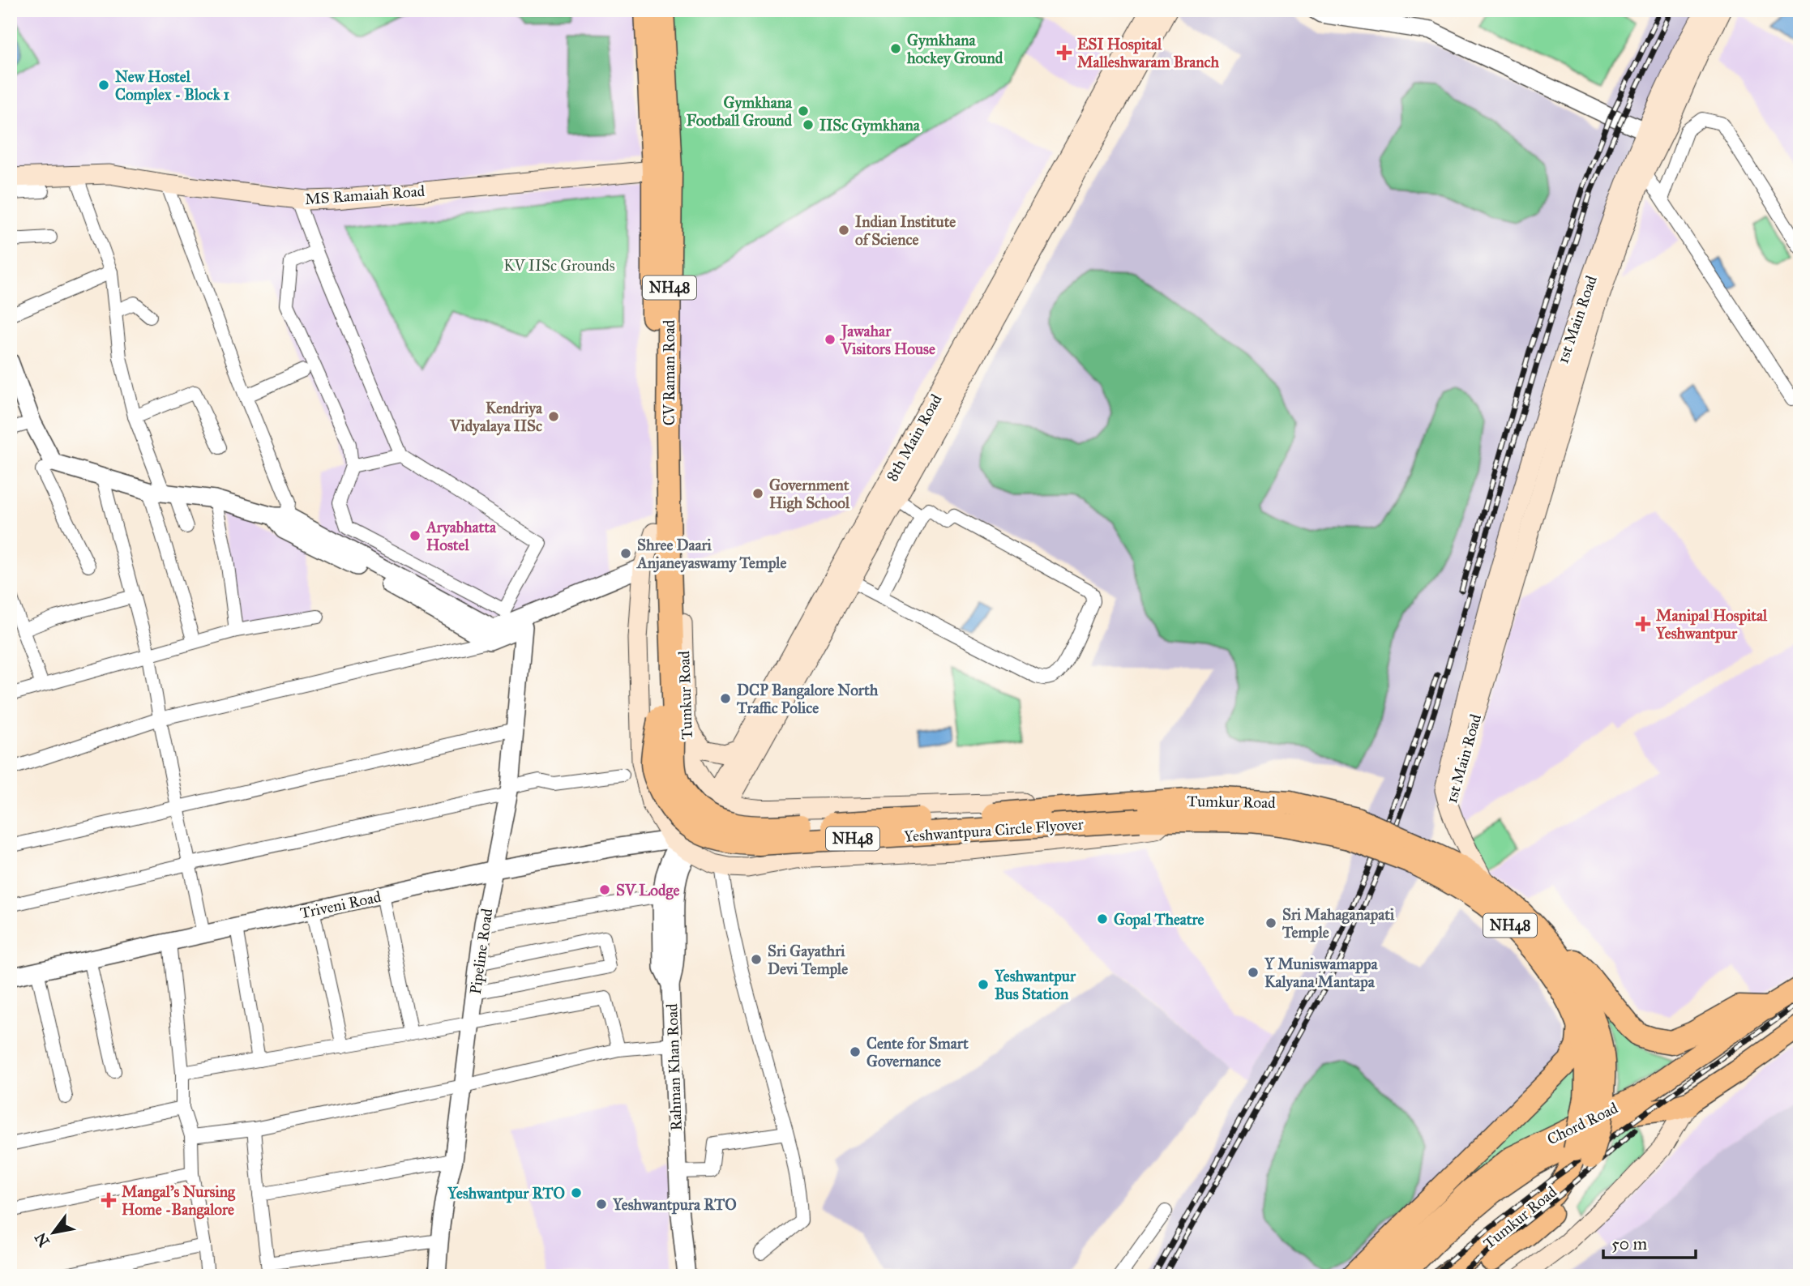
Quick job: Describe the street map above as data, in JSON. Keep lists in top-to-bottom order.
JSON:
{
  "streets": {
    "highway": [
      "NH48",
      "CV Raman Road",
      "Tumkur Road",
      "Yeshwantpura Circle Flyover"
    ],
    "main road": [
      "MS Ramaiah Road",
      "1st Main Road",
      "8th Main Road",
      "Chord Road"
    ],
    "street": ["Triveni Road", "Pipeline Road", "Rahman Khan Road"]
  },
  "crossings": [
    ["MS Ramaiah Road", "CV Raman Road"],
    ["CV Raman Road", "Yeshwantpura Circle Flyover"],
    ["8th Main Road", "Tumkur Road"],
    ["8th Main Road", "Triveni Road"],
    ["8th Main Road", "Rahman Khan Road"],
    ["Tumkur Road", "Yeshwantpura Circle Flyover"],
    ["Triveni Road", "Pipeline Road"]
  ],
  "parks": ["KV IISc Grounds"],
  "places": {
    "other": [
      "Gymkhana hockey Ground",
      "New Hostel Complex - Block 1",
      "Gymkhana Football Ground",
      "IISc Gymkhana",
      "Indian Institute of Science",
      "Jawahar Visitors House",
      "Kendriya Vidyalaya IISc",
      "Government High School",
      "Aryabhatta Hostel",
      "Shree Daari Anjaneyaswamy Temple",
      "DCP Bangalore North Traffic Police",
      "SV Lodge",
      "Gopal Theatre",
      "Sri Mahaganapati Temple",
      "Sri Gayathri Devi Temple",
      "Y Muniswamappa Kalyana Mantapa",
      "Yeshwantpur Bus Station",
      "Cente for Smart Governance",
      "Yeshwantpur RTO",
      "Yeshwantpura RTO"
    ],
    "health": ["ESI Hospital Malleshwaram Branch", "Manipal Hospital Yeshwantpur", "Mangal's Nursing Home -Bangalore"]
  },
  "scale_bar": "50 m",
  "north": "bottom left"
}
